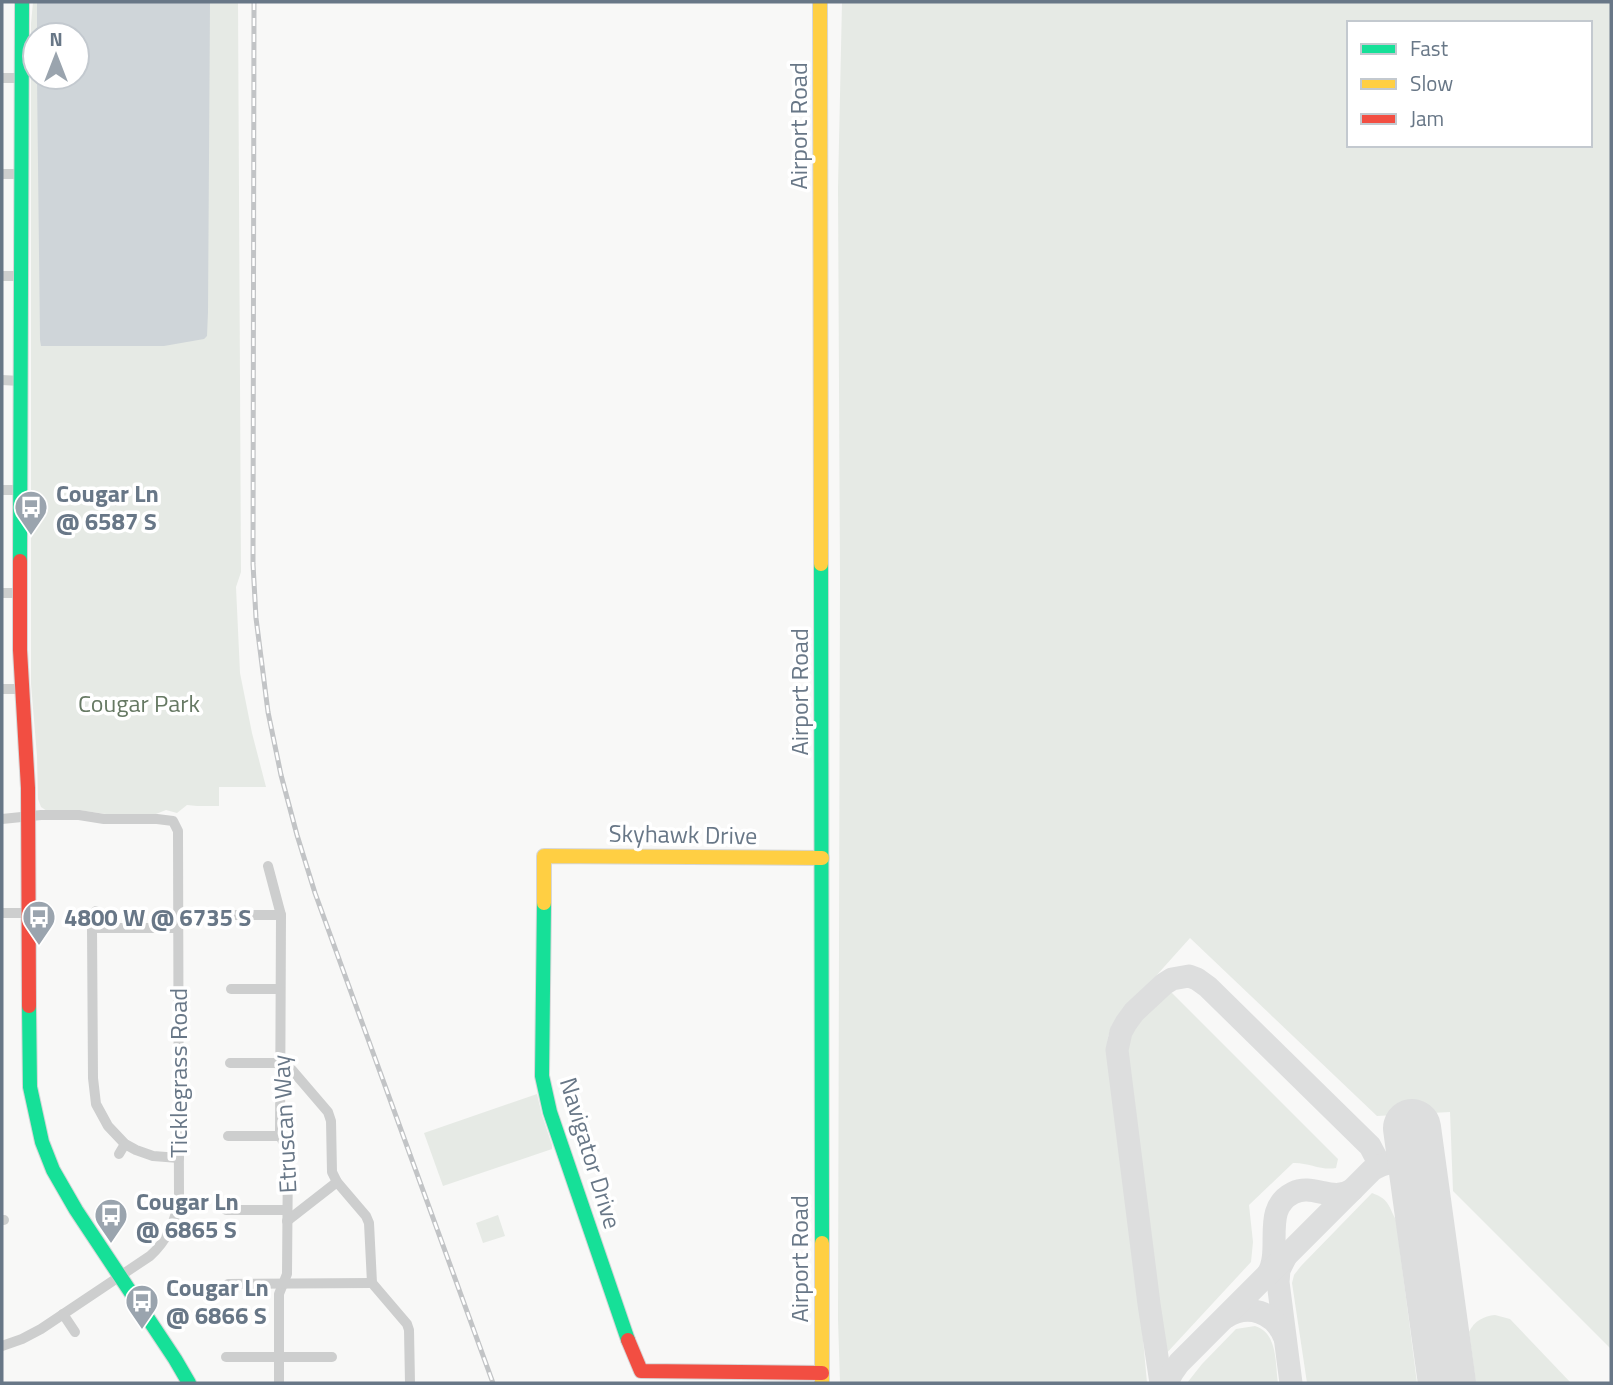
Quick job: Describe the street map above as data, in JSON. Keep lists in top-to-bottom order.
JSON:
{
  "streets": {
    "street": [
      "Airport Road",
      "Skyhawk Drive",
      "Ticklegrass Road",
      "Etruscan Way",
      "Navigator Drive"
    ]
  },
  "crossings": [
    ["Airport Road", "Skyhawk Drive"],
    ["Airport Road", "Navigator Drive"],
    ["Skyhawk Drive", "Navigator Drive"]
  ],
  "parks": ["Cougar Park"],
  "places": {
    "bus stop": [
      "Cougar Ln @ 6587 S",
      "4800 W @ 6735 S",
      "Cougar Ln @ 6865 S",
      "Cougar Ln @ 6866 S"
    ]
  },
  "legend": ["Fast", "Slow", "Jam"],
  "north": "top"
}
